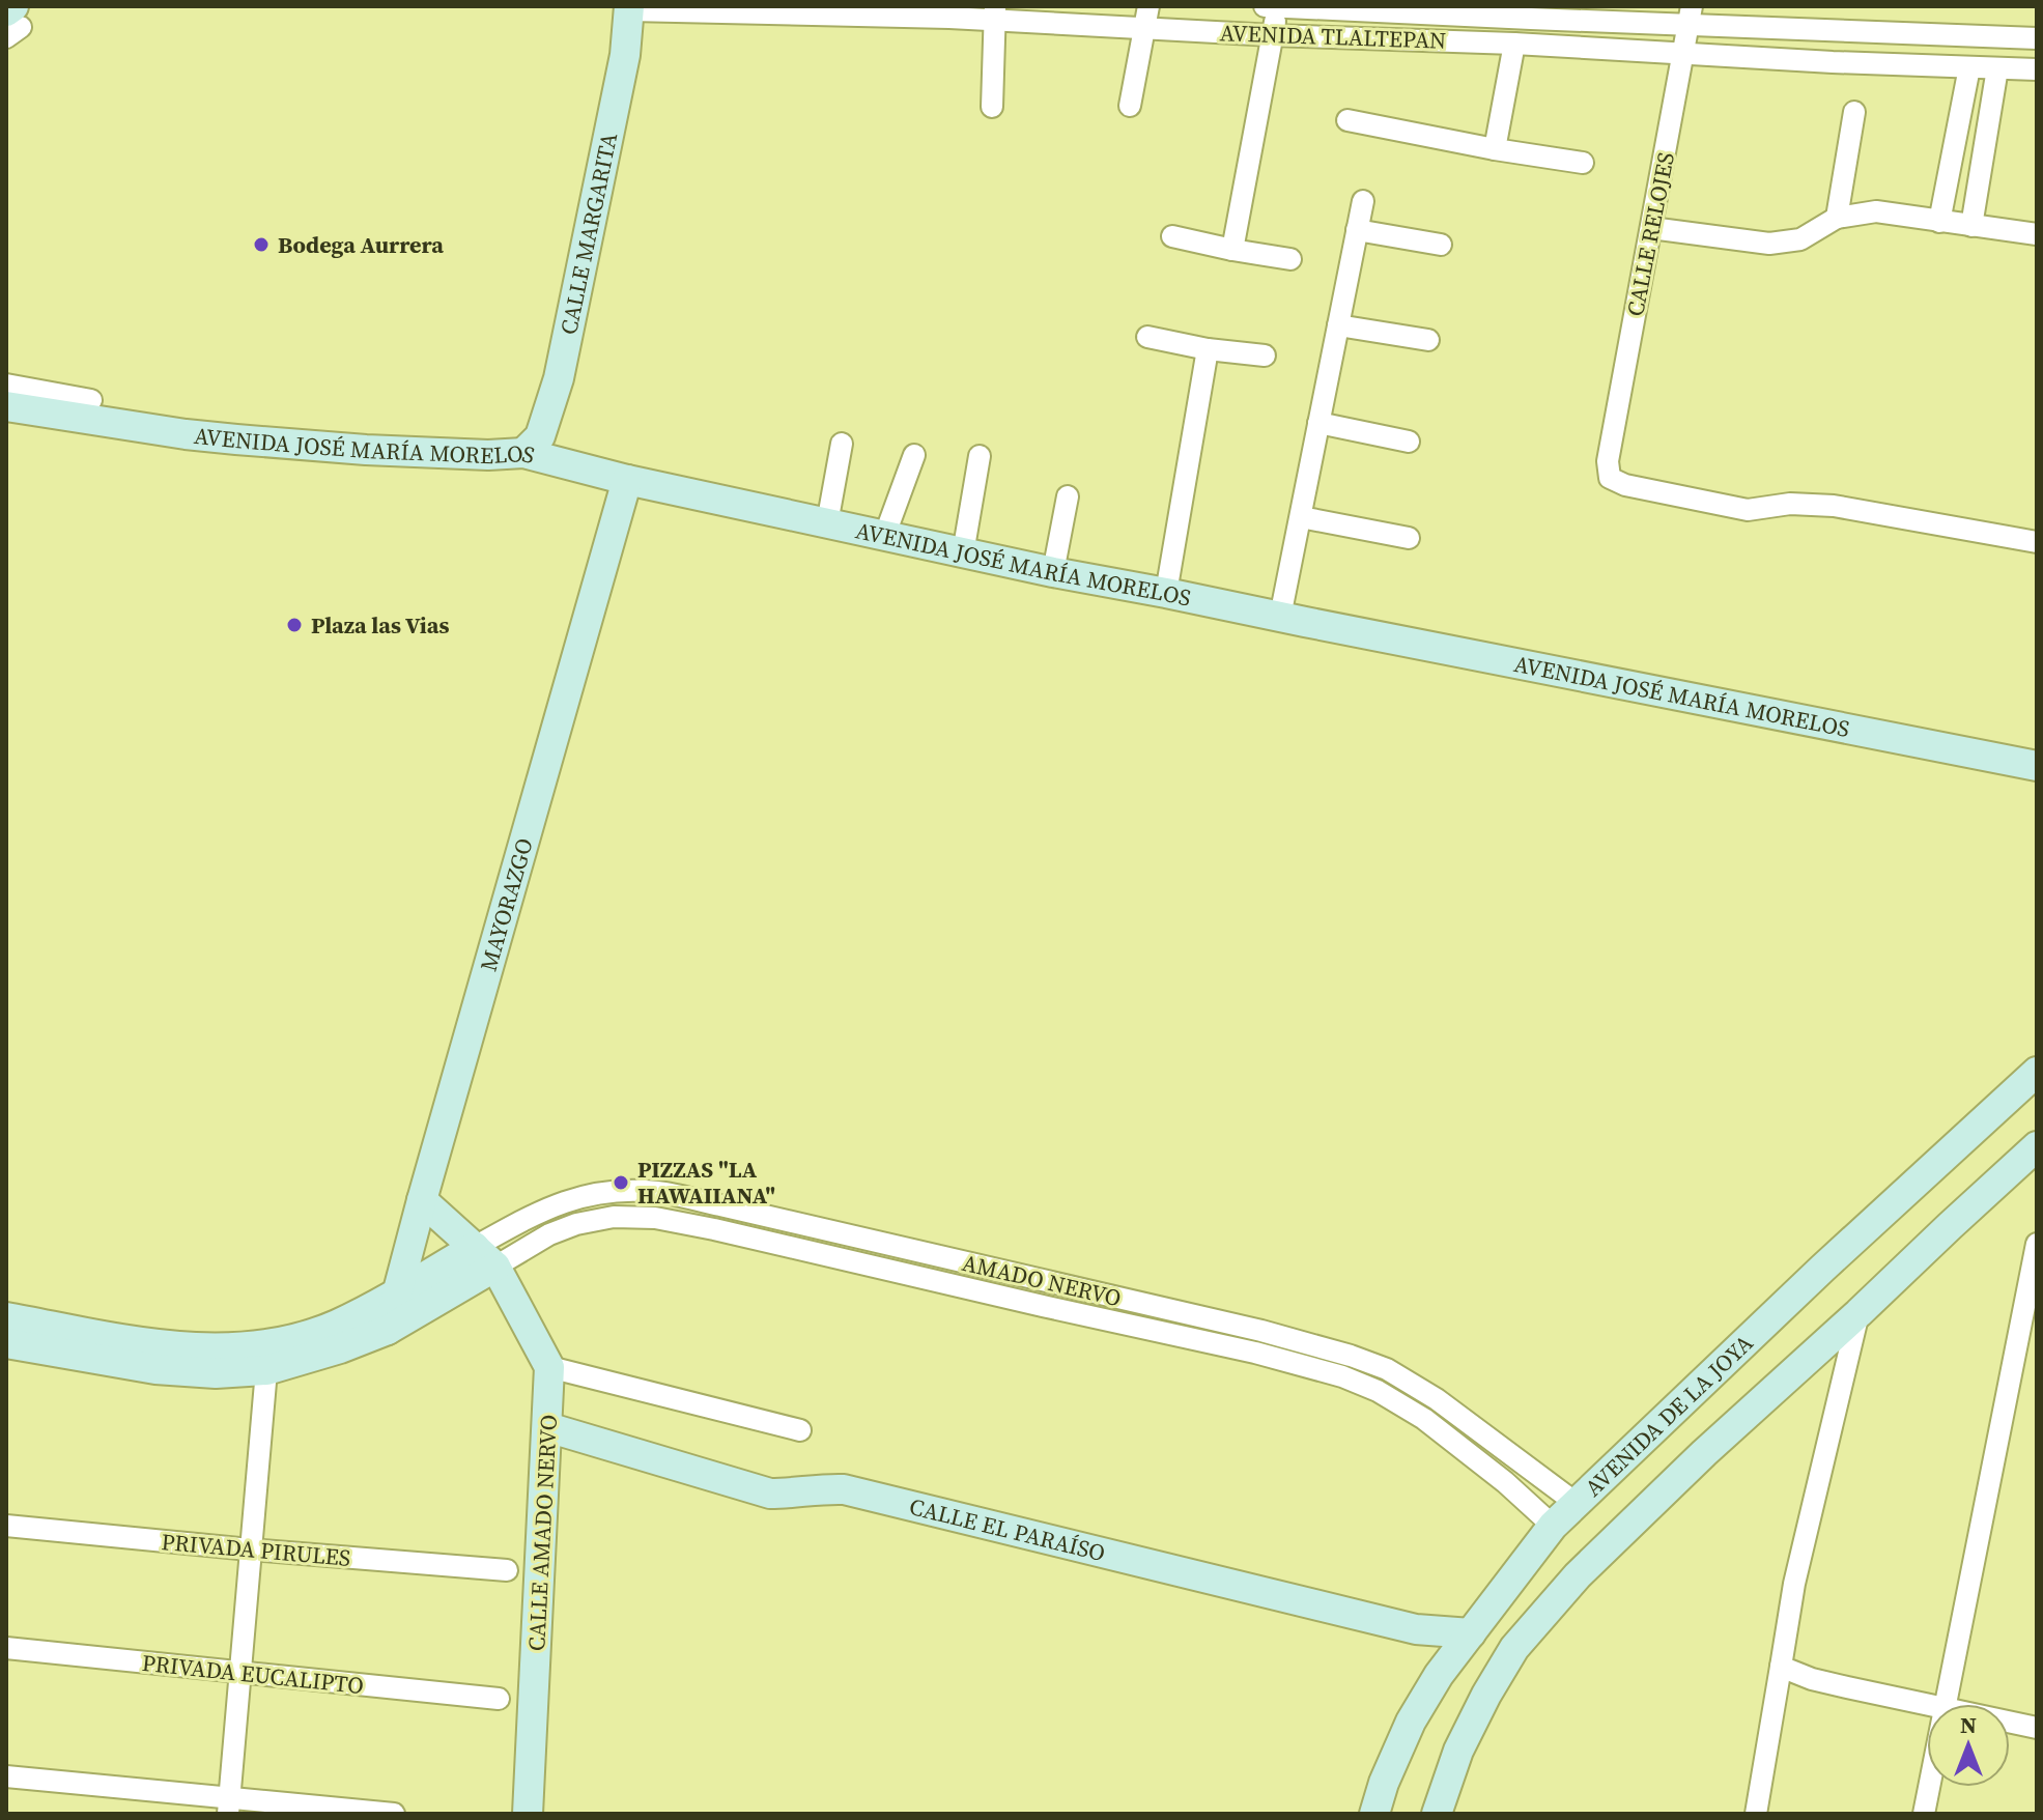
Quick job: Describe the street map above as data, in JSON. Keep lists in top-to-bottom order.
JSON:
{
  "streets": {
    "main road": [
      "CALLE MARGARITA",
      "AVENIDA JOSÉ MARÍA MORELOS",
      "MAYORAZGO",
      "AVENIDA DE LA JOYA",
      "CALLE EL PARAÍSO",
      "CALLE AMADO NERVO"
    ],
    "street": [
      "AVENIDA TLALTEPAN",
      "CALLE RELOJES",
      "AMADO NERVO",
      "PRIVADA PIRULES",
      "PRIVADA EUCALIPTO"
    ]
  },
  "crossings": [
    ["AVENIDA TLALTEPAN", "CALLE MARGARITA"],
    ["AVENIDA TLALTEPAN", "CALLE RELOJES"],
    ["CALLE MARGARITA", "AVENIDA JOSÉ MARÍA MORELOS"],
    ["AVENIDA JOSÉ MARÍA MORELOS", "MAYORAZGO"],
    ["AMADO NERVO", "AVENIDA DE LA JOYA"],
    ["AVENIDA DE LA JOYA", "CALLE EL PARAÍSO"],
    ["CALLE EL PARAÍSO", "CALLE AMADO NERVO"]
  ],
  "places": ["Bodega Aurrera", "Plaza las Vias", "PIZZAS \"LA HAWAIIANA\""],
  "north": "top"
}
